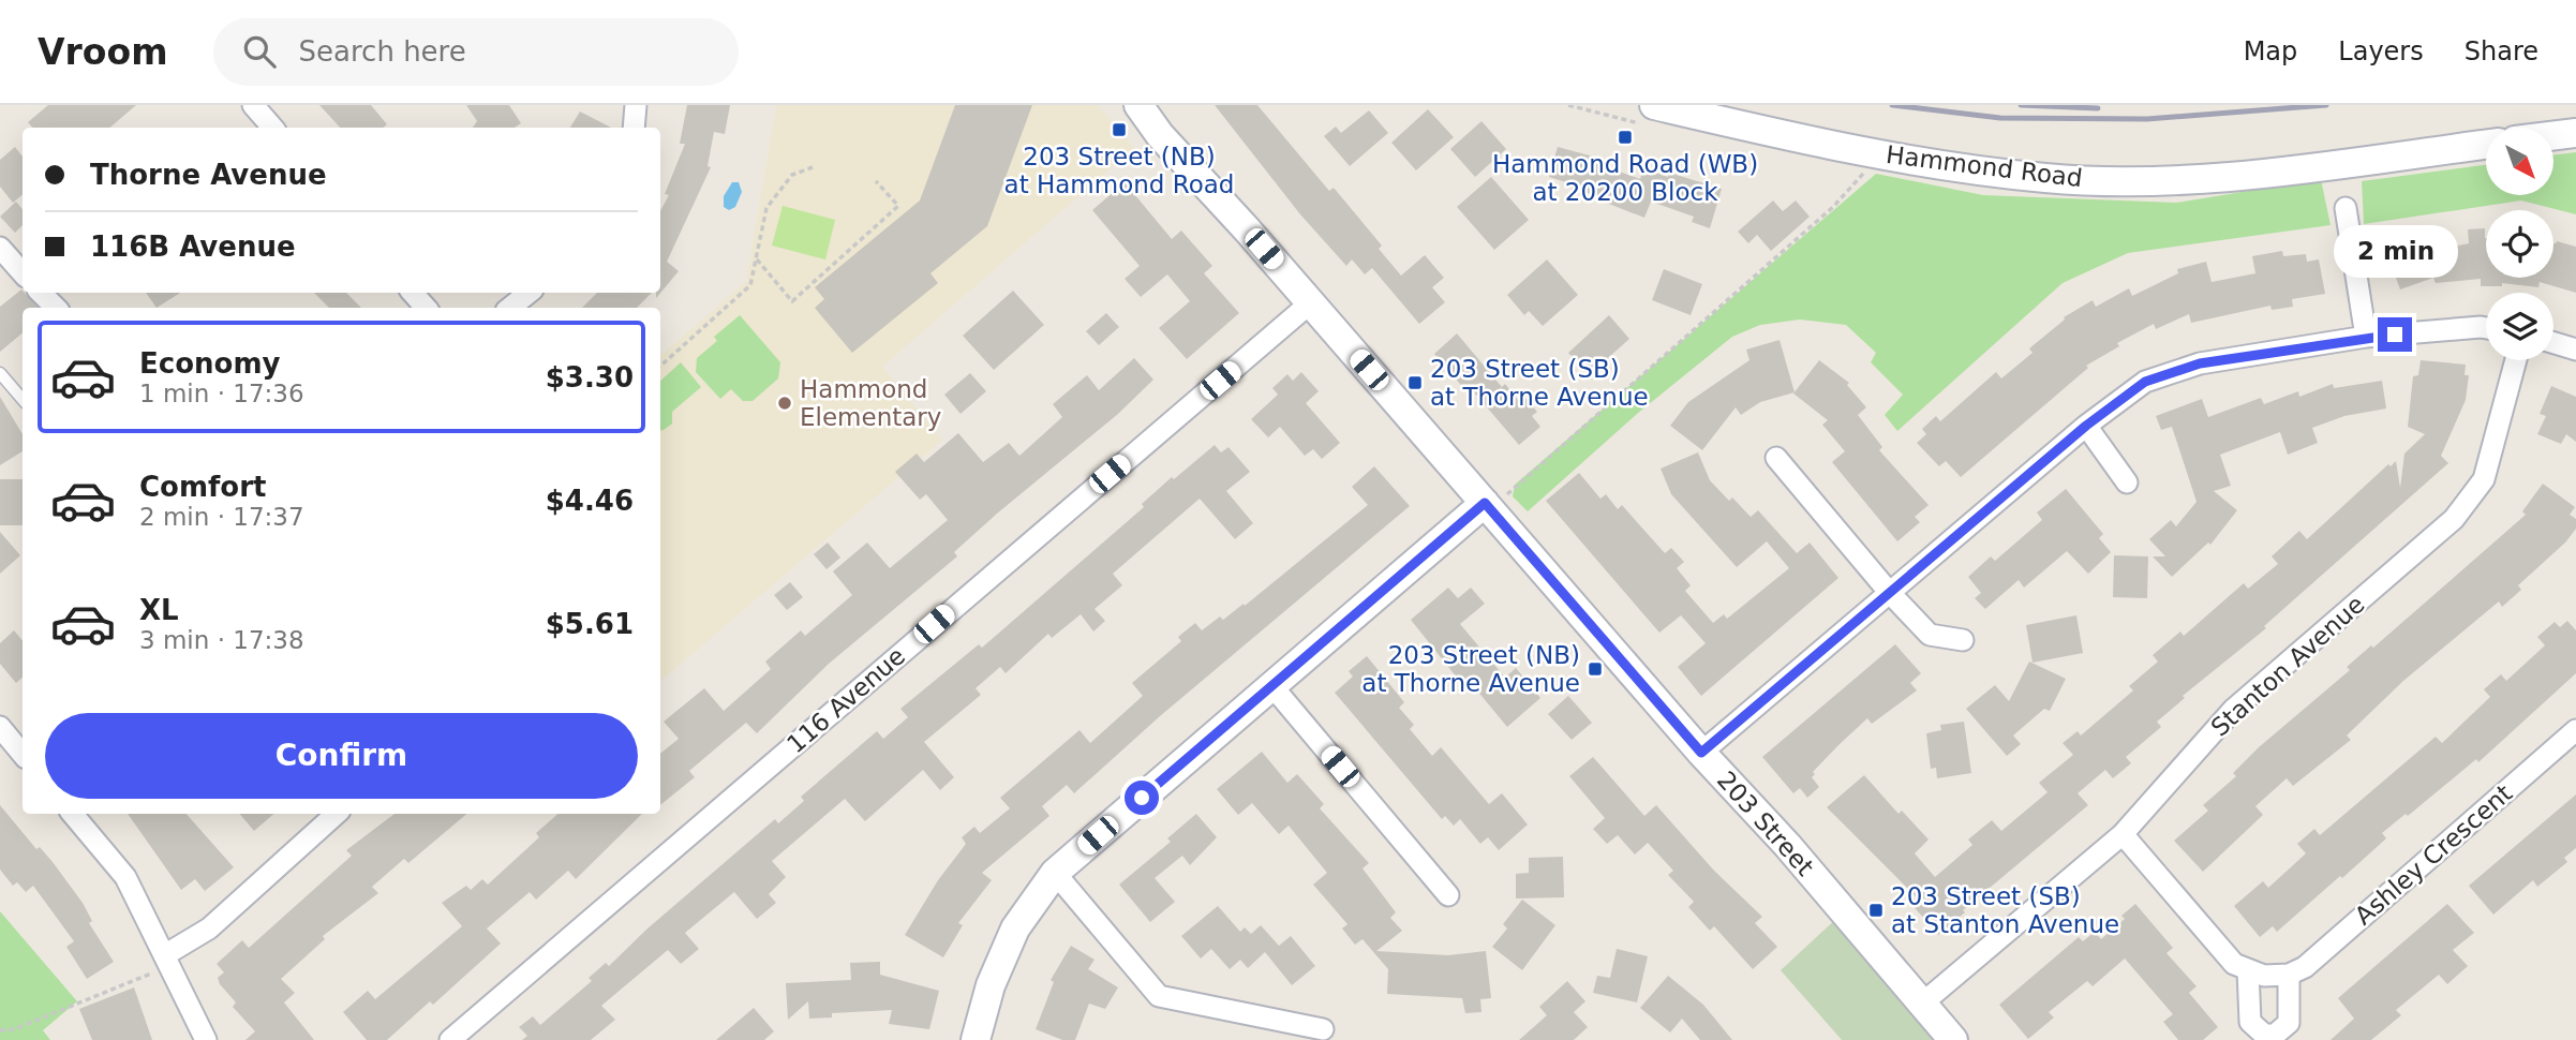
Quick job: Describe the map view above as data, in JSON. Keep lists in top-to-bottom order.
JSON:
{
  "streets": {
    "street": [
      "Hammond Road",
      "Stanton Avenue",
      "116 Avenue",
      "203 Street",
      "Ashley Crescent"
    ]
  },
  "crossings": [
    ["Stanton Avenue", "203 Street"],
    ["116 Avenue", "203 Street"]
  ],
  "places": {
    "transit": [
      "203 Street (NB) at Hammond Road",
      "Hammond Road (WB) at 20200 Block",
      "203 Street (SB) at Thorne Avenue",
      "203 Street (NB) at Thorne Avenue",
      "203 Street (SB) at Stanton Avenue"
    ],
    "other": ["Hammond Elementary"]
  },
  "north": "bottom right",
  "page": {
    "header": "Vroom",
    "search": "Search here",
    "nav": ["Map", "Layers", "Share"],
    "banner": ["Thorne Avenue", "116B Avenue"],
    "bubble": "2 min",
    "list": [
      {
        "name": "Economy",
        "note": "1 min · 17:36",
        "value": "$3.30"
      },
      {
        "name": "Comfort",
        "note": "2 min · 17:37",
        "value": "$4.46"
      },
      {
        "name": "XL",
        "note": "3 min · 17:38",
        "value": "$5.61"
      }
    ],
    "buttons": "Confirm"
  }
}
